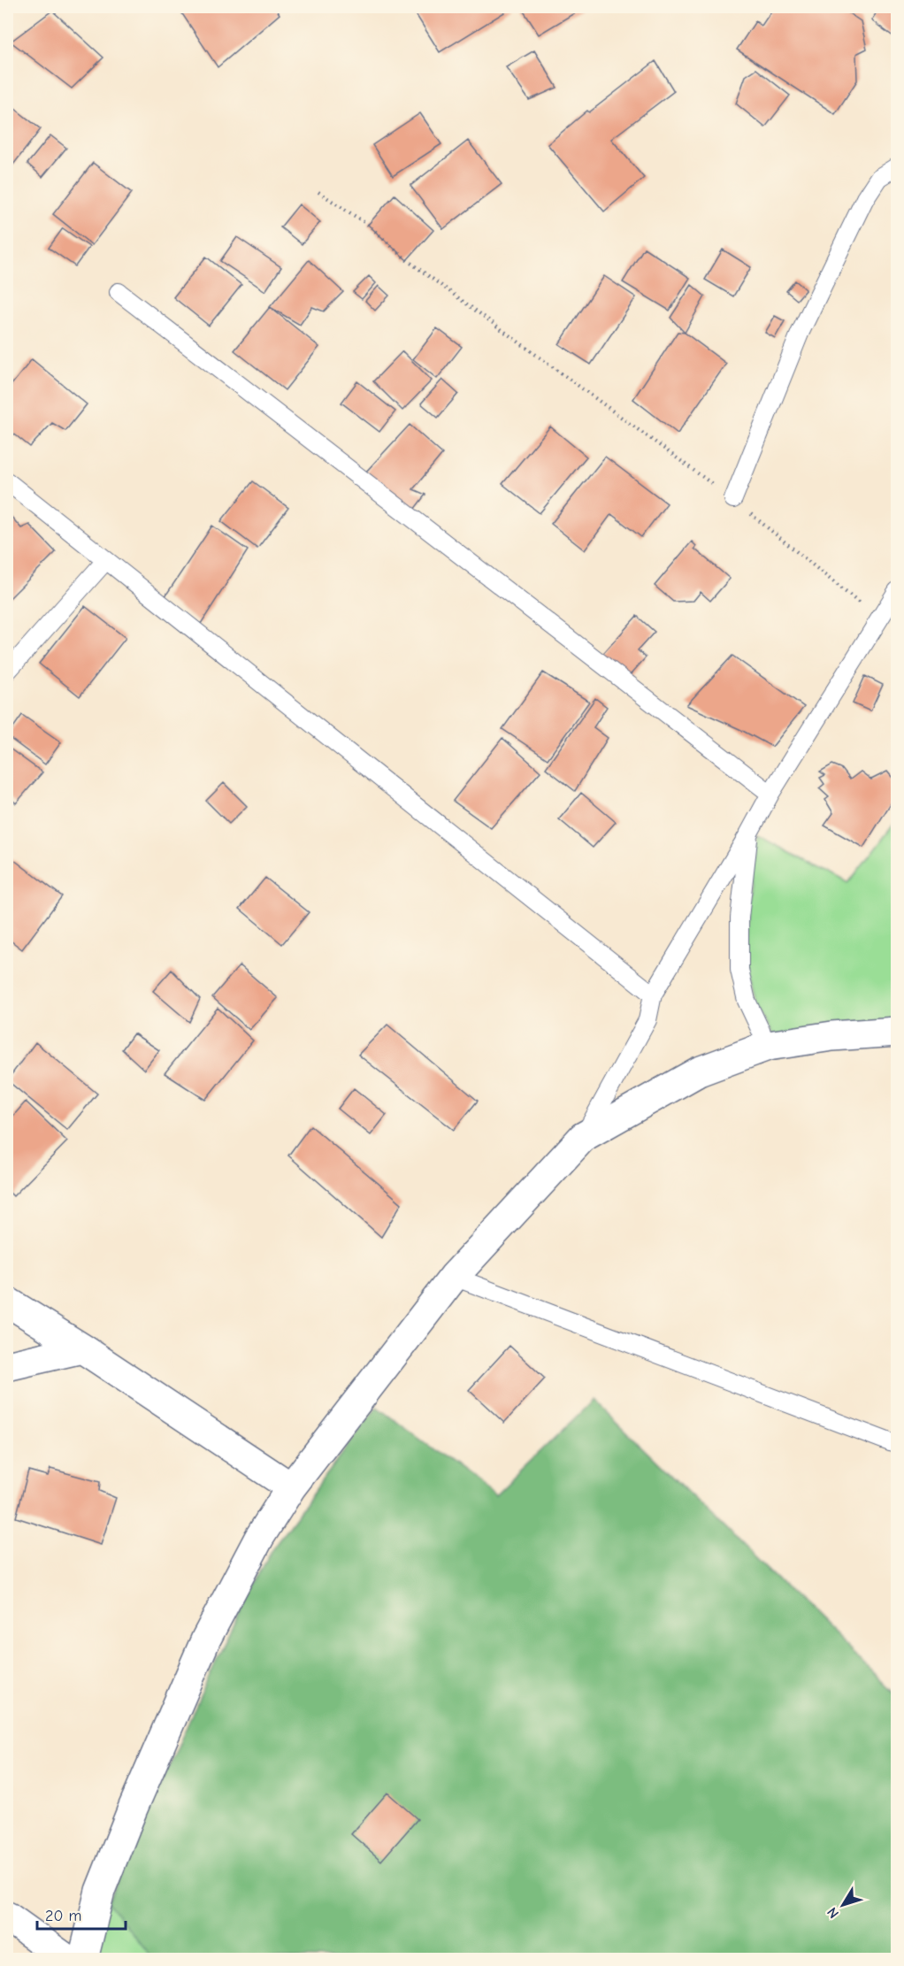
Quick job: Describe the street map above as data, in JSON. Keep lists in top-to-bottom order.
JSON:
{
  "scale_bar": "20 m",
  "north": "bottom left"
}
